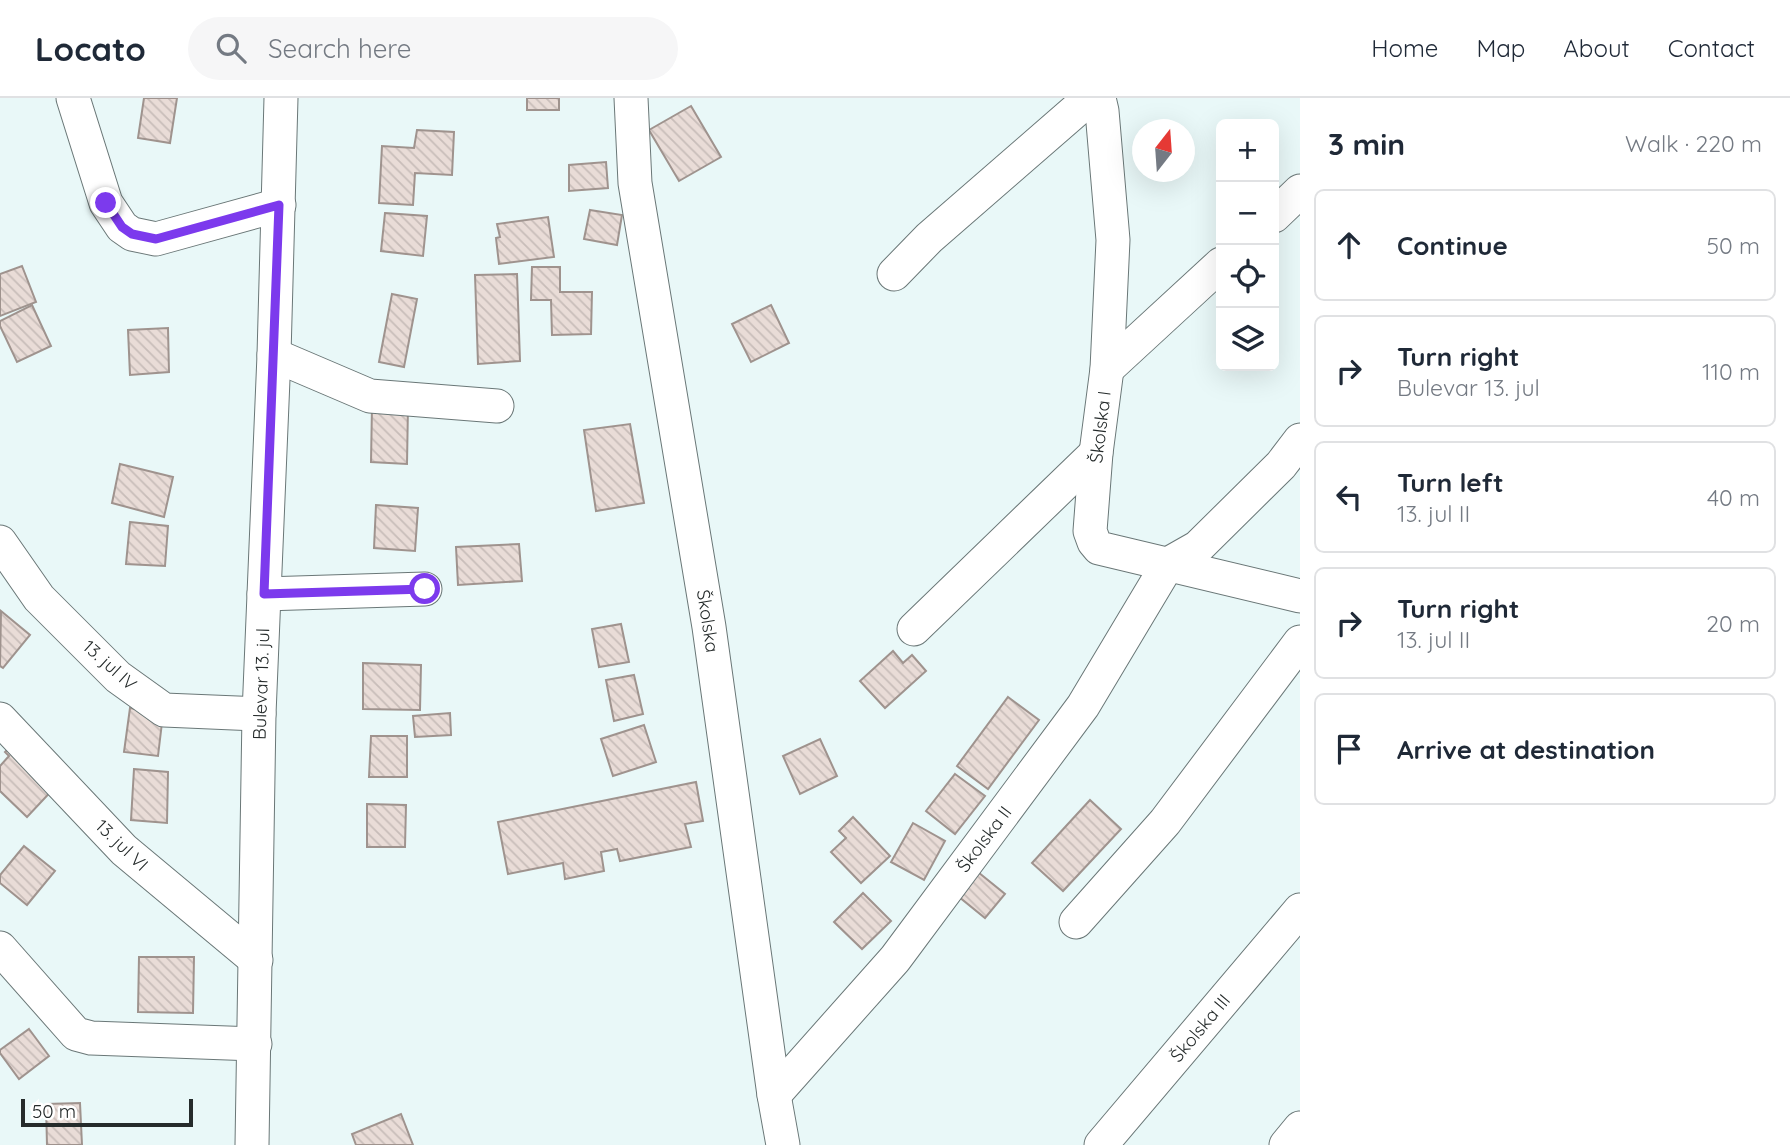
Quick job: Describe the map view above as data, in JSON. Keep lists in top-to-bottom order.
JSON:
{
  "streets": {
    "street": [
      "Školska I",
      "Školska",
      "13. jul IV",
      "Bulevar 13. jul",
      "Školska II",
      "13. jul VI",
      "Školska III"
    ]
  },
  "crossings": [
    ["Školska I", "Školska II"],
    ["Školska", "Školska II"],
    ["13. jul IV", "Bulevar 13. jul"],
    ["Bulevar 13. jul", "13. jul VI"]
  ],
  "scale_bar": "50 m",
  "north": "top",
  "page": {
    "header": "Locato",
    "search": "Search here",
    "nav": [
      "Home",
      "Map",
      "About",
      "Contact"
    ],
    "heading": ["3 min", "Walk · 220 m"],
    "map_buttons": ["+", "−"],
    "list": [
      ["Continue", "50 m"],
      ["Turn right", "Bulevar 13. jul", "110 m"],
      ["Turn left", "13. jul II", "40 m"],
      ["Turn right", "13. jul II", "20 m"],
      "Arrive at destination"
    ],
    "scale": "50 m"
  }
}
